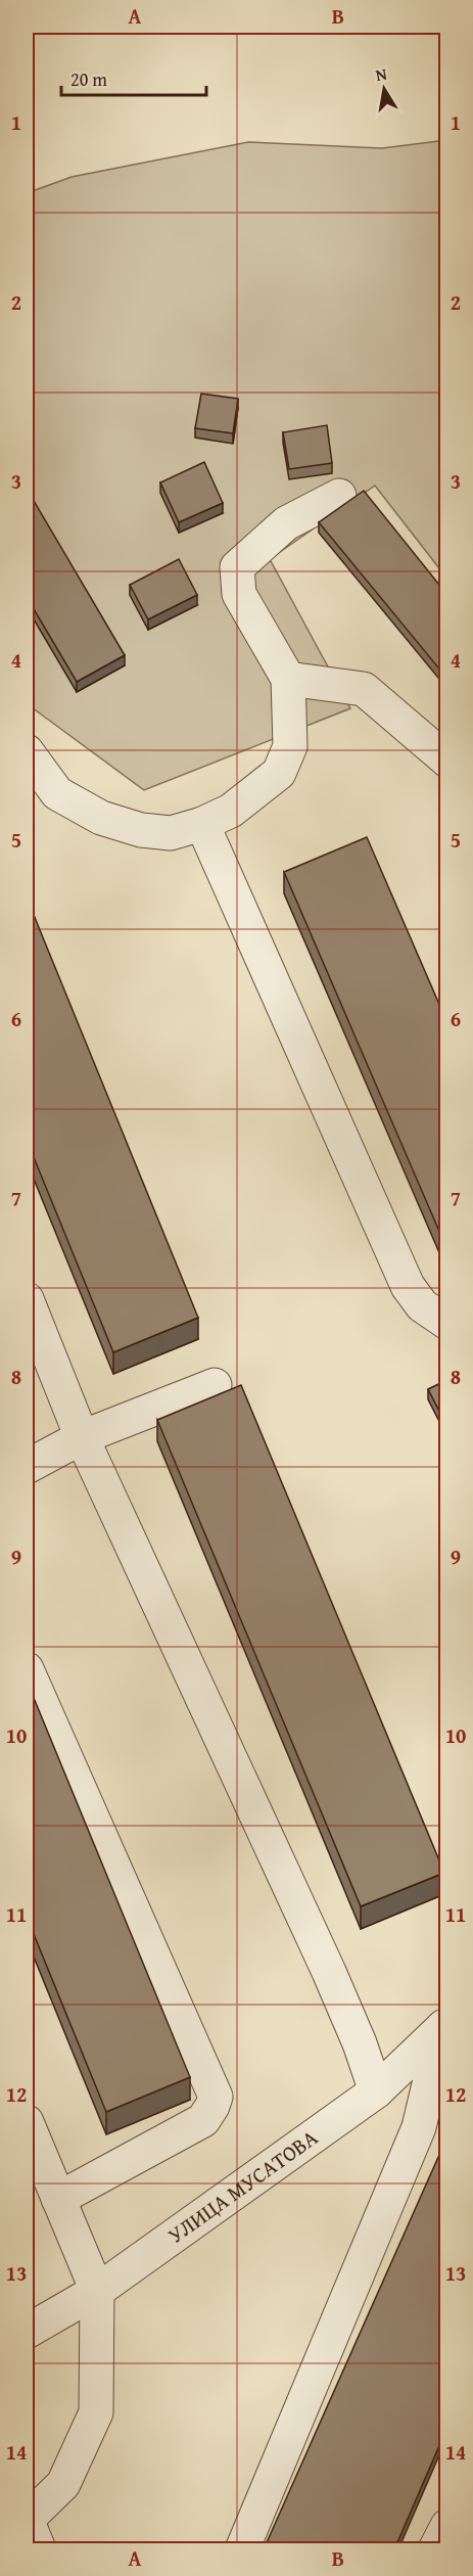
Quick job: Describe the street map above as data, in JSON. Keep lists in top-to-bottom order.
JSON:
{
  "streets": {
    "street": ["УЛИЦА МУСАТОВА"]
  },
  "scale_bar": "20 m",
  "north": "top",
  "grid": {
    "columns": ["A", "B"],
    "rows": [
      "1",
      "2",
      "3",
      "4",
      "5",
      "6",
      "7",
      "8",
      "9",
      "10",
      "11",
      "12",
      "13",
      "14"
    ]
  }
}
